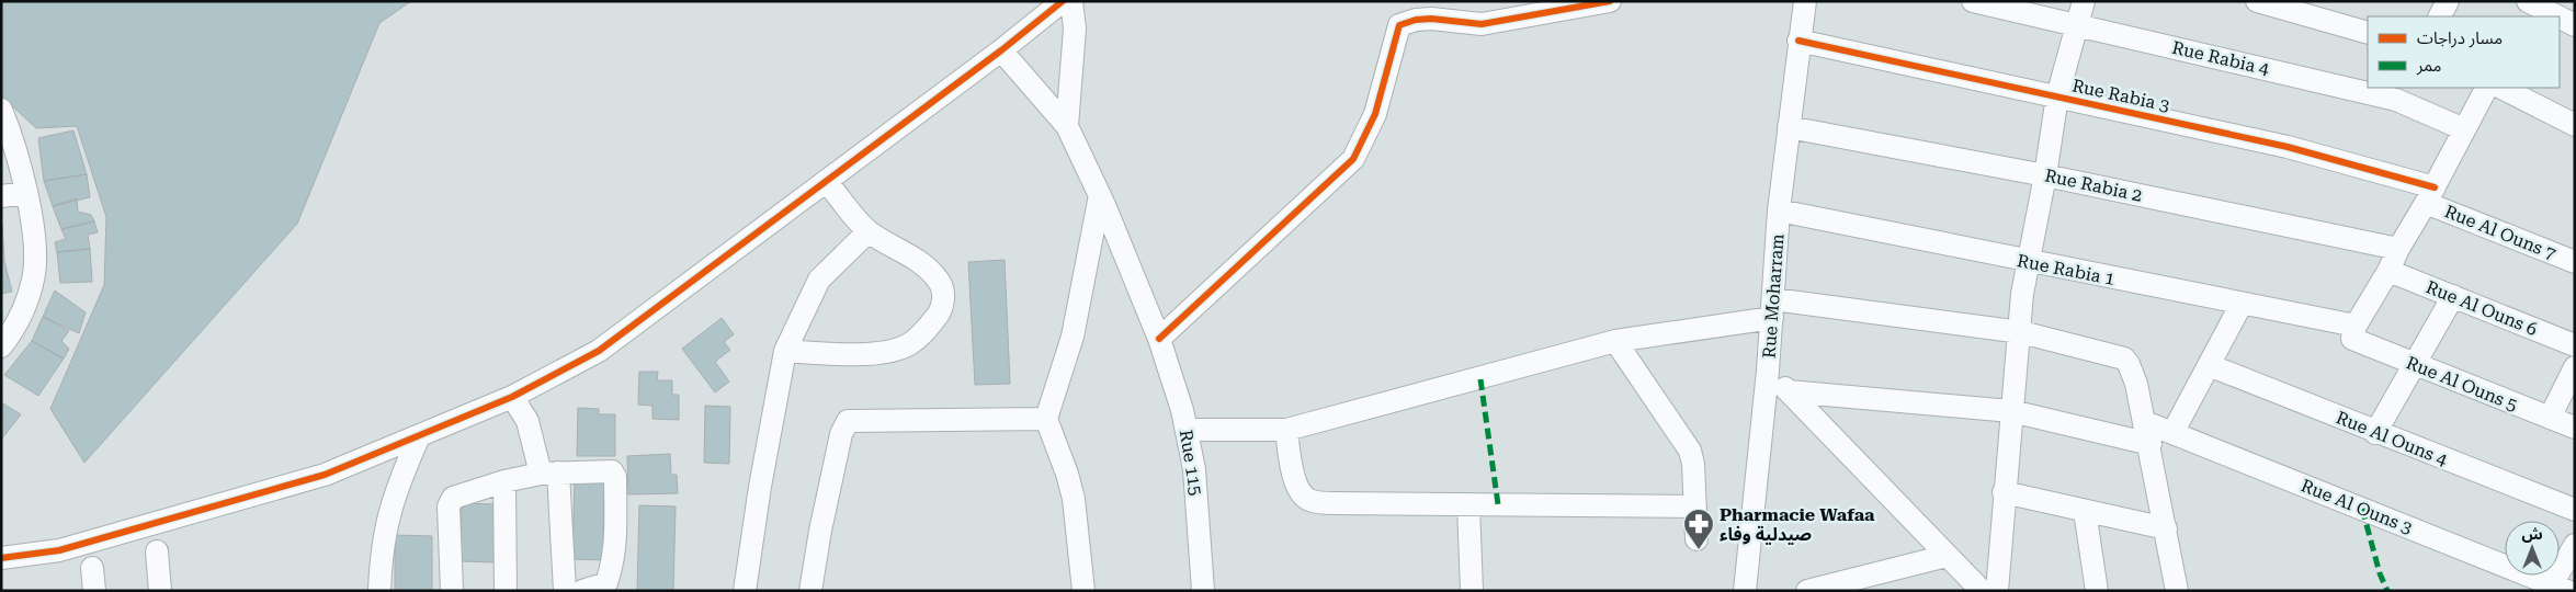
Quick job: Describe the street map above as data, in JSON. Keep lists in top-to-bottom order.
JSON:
{
  "streets": {
    "street": [
      "Rue Rabia 4",
      "Rue Rabia 3",
      "Rue Rabia 2",
      "Rue Al Ouns 7",
      "Rue Rabia 1",
      "Rue Moharram",
      "Rue Al Ouns 6",
      "Rue Al Ouns 5",
      "Rue Al Ouns 4",
      "Rue 115",
      "Rue Al Ouns 3"
    ]
  },
  "crossings": [
    ["Rue Rabia 3", "Rue Al Ouns 7"],
    ["Rue Rabia 3", "Rue Moharram"],
    ["Rue Rabia 2", "Rue Moharram"],
    ["Rue Rabia 1", "Rue Moharram"],
    ["Rue Rabia 1", "Rue Al Ouns 5"]
  ],
  "places": {
    "pharmacy": ["Pharmacie Wafaa صيدلية وفاء"]
  },
  "legend": ["مسار دراجات", "ممر"],
  "north": "top"
}
